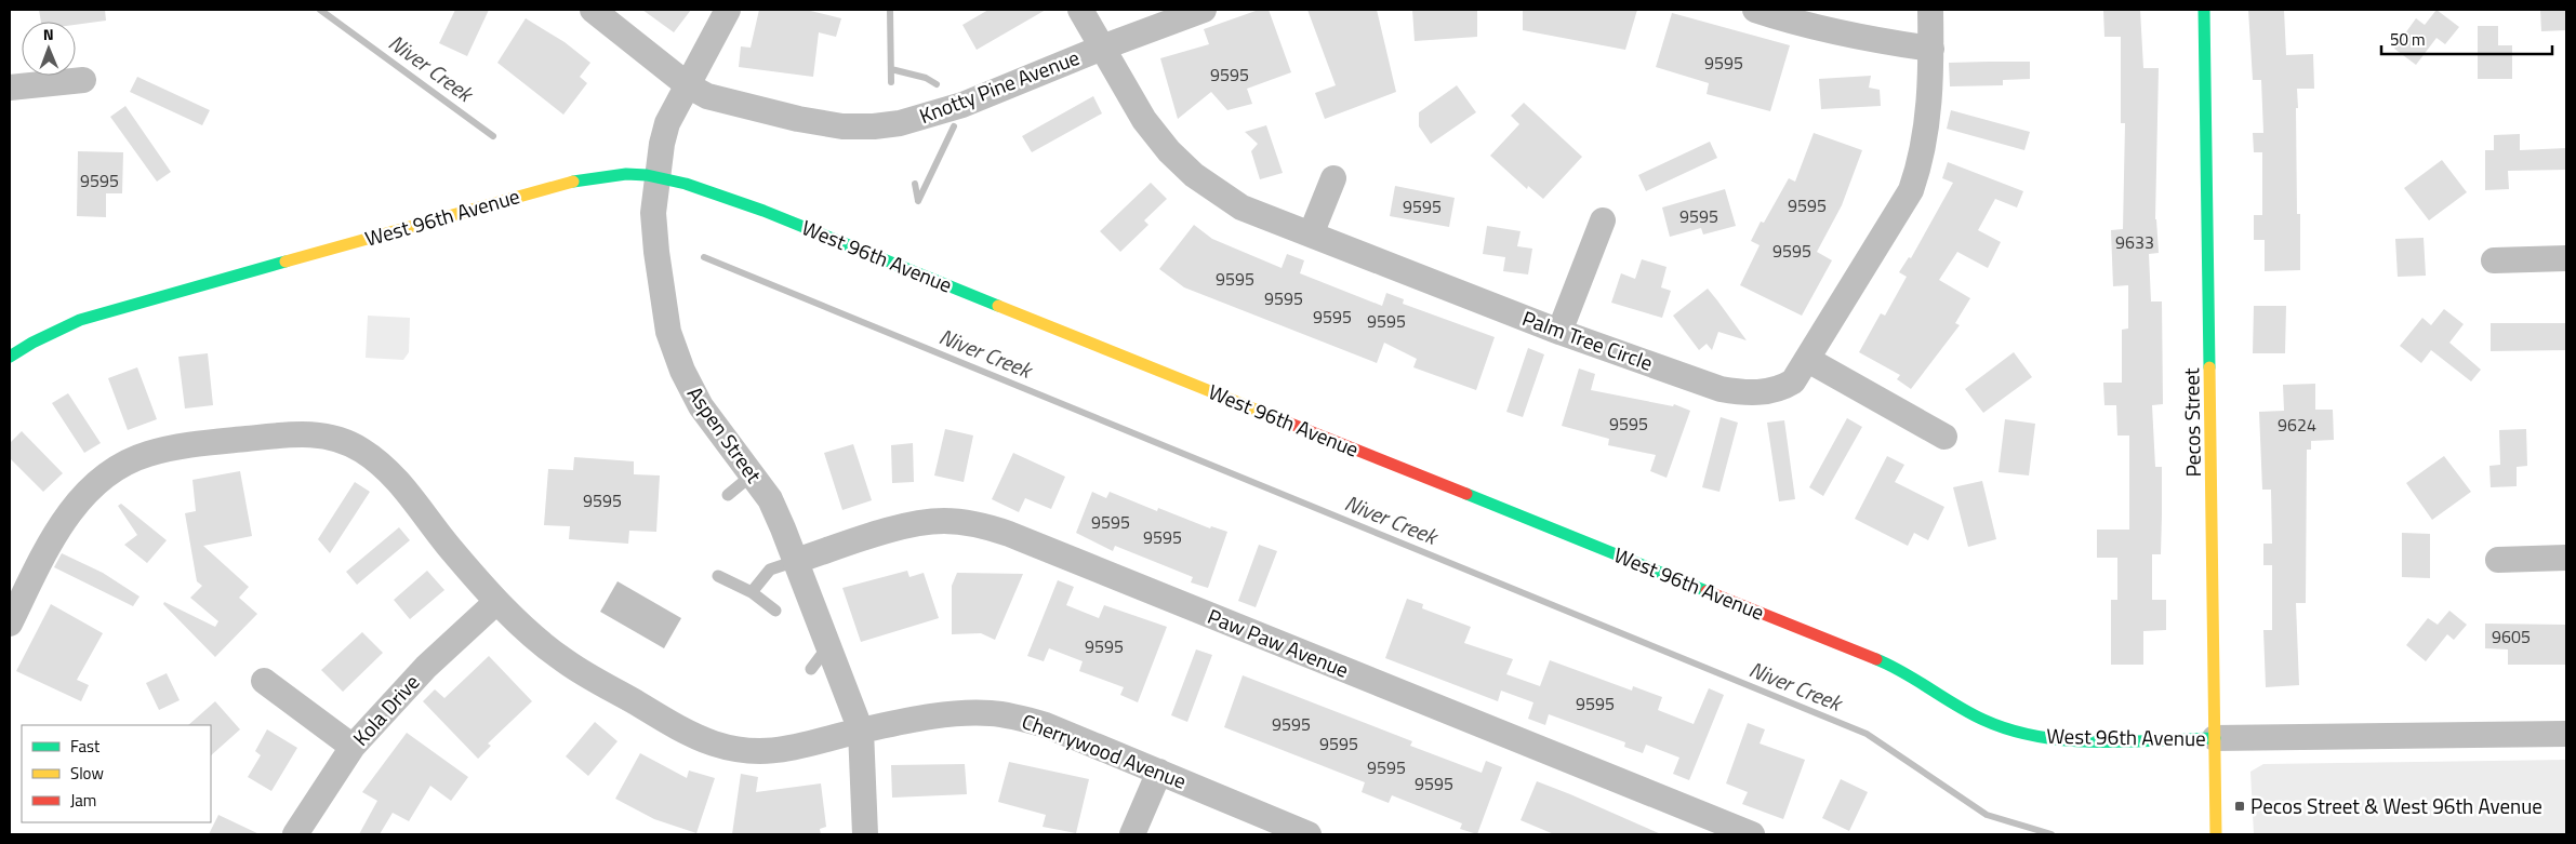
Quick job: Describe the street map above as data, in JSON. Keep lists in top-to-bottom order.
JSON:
{
  "streets": {
    "street": [
      "Knotty Pine Avenue",
      "West 96th Avenue",
      "Palm Tree Circle",
      "Pecos Street",
      "Aspen Street",
      "Paw Paw Avenue",
      "Kola Drive",
      "Cherrywood Avenue"
    ]
  },
  "crossings": [
    ["Knotty Pine Avenue", "Palm Tree Circle"],
    ["Knotty Pine Avenue", "Aspen Street"],
    ["West 96th Avenue", "Pecos Street"],
    ["West 96th Avenue", "Aspen Street"],
    ["Aspen Street", "Paw Paw Avenue"],
    ["Aspen Street", "Cherrywood Avenue"],
    ["Kola Drive", "Cherrywood Avenue"]
  ],
  "water": ["Niver Creek"],
  "places": {
    "transit": ["Pecos Street & West 96th Avenue"]
  },
  "house_numbers": [
    "9595",
    "9595",
    "9595",
    "9595",
    "9595",
    "9595",
    "9633",
    "9595",
    "9595",
    "9595",
    "9595",
    "9595",
    "9595",
    "9624",
    "9595",
    "9595",
    "9595",
    "9605",
    "9595",
    "9595",
    "9595",
    "9595",
    "9595",
    "9595"
  ],
  "legend": ["Fast", "Slow", "Jam"],
  "scale_bar": "50 m",
  "north": "top"
}
